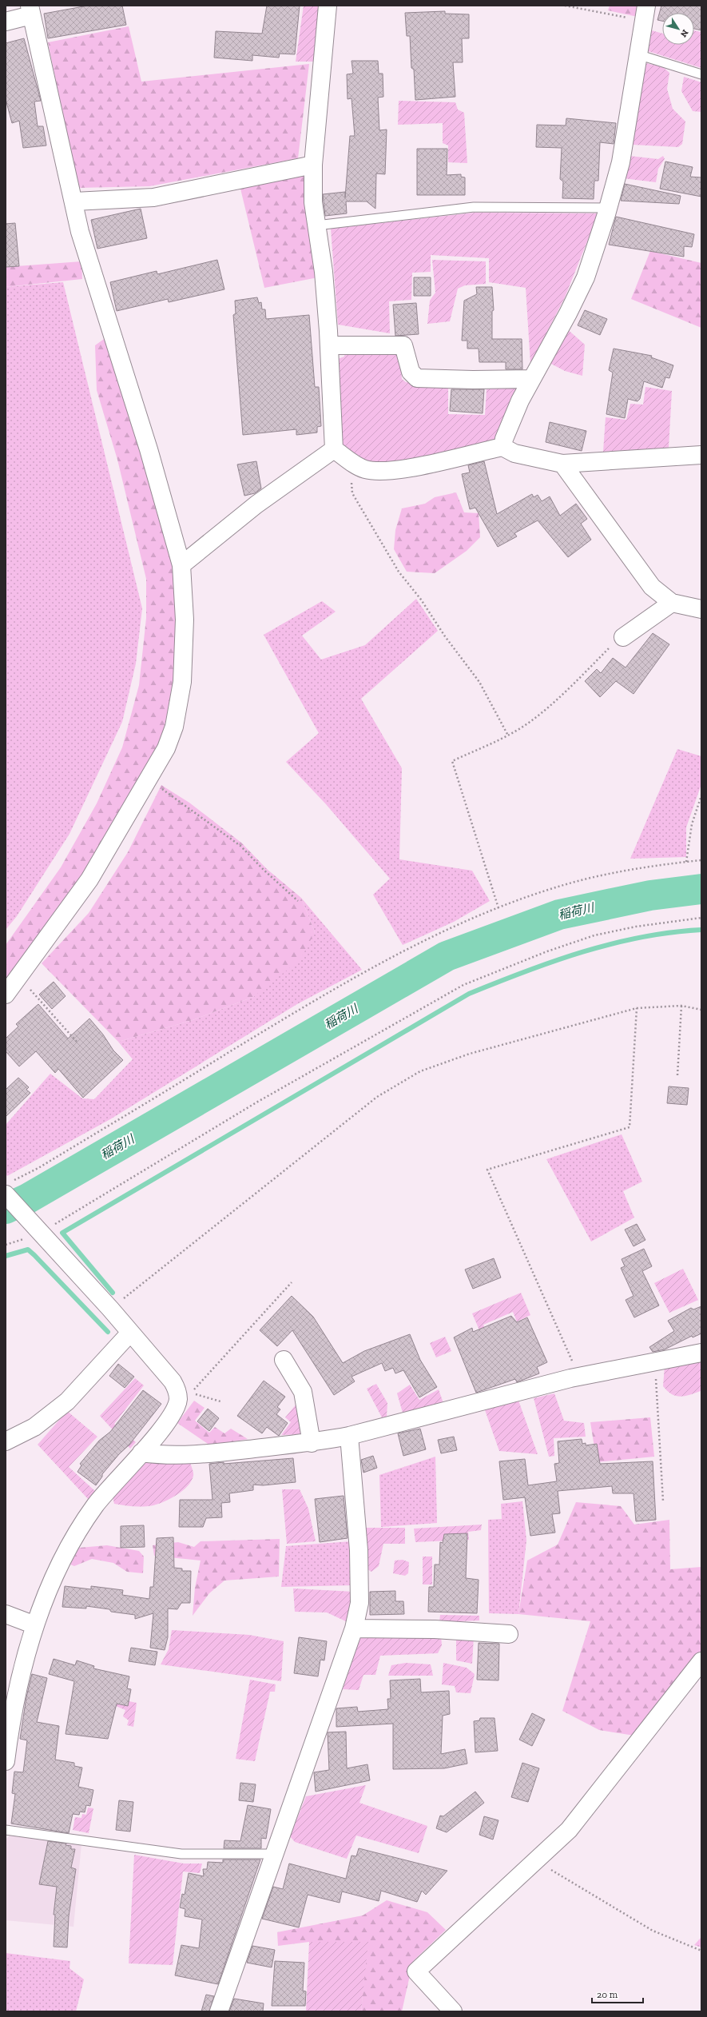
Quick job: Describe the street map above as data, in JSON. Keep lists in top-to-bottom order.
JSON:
{
  "water": ["稲荷川"],
  "scale_bar": "20 m",
  "north": "bottom right"
}
